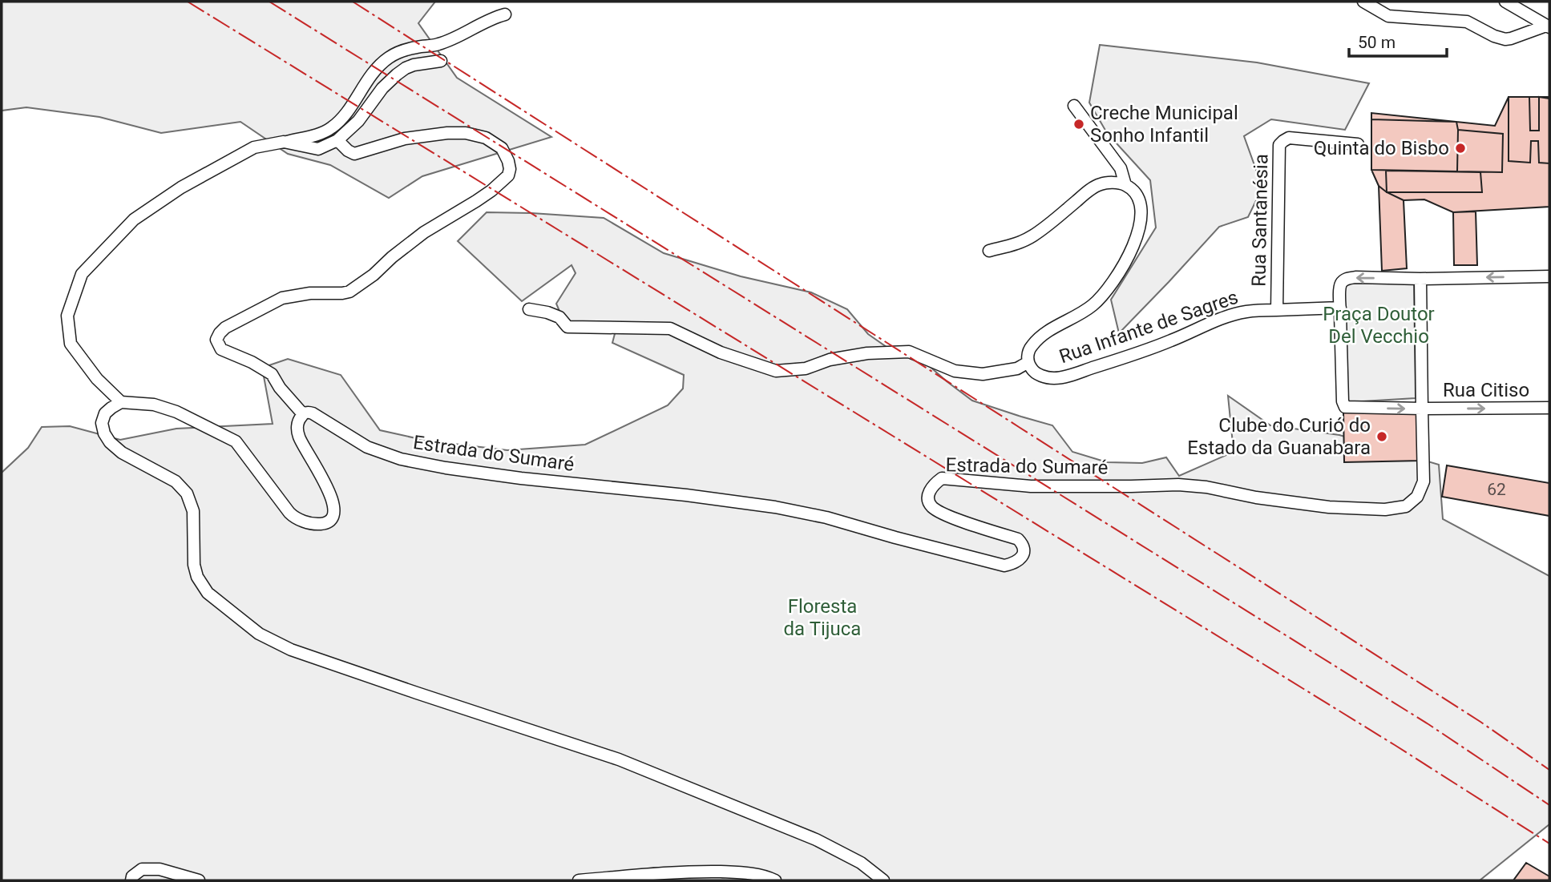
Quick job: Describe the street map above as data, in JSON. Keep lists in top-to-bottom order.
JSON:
{
  "streets": {
    "street": [
      "Rua Santanésia",
      "Rua Infante de Sagres",
      "Rua Citiso",
      "Estrada do Sumaré"
    ]
  },
  "crossings": [
    ["Rua Santanésia", "Rua Infante de Sagres"],
    ["Rua Citiso", "Estrada do Sumaré"]
  ],
  "one_way": ["Rua Citiso"],
  "parks": ["Praça Doutor Del Vecchio", "Floresta da Tijuca"],
  "places": ["Creche Municipal Sonho Infantil", "Quinta do Bisbo", "Clube do Curió do Estado da Guanabara"],
  "house_numbers": ["62"],
  "scale_bar": "50 m"
}
